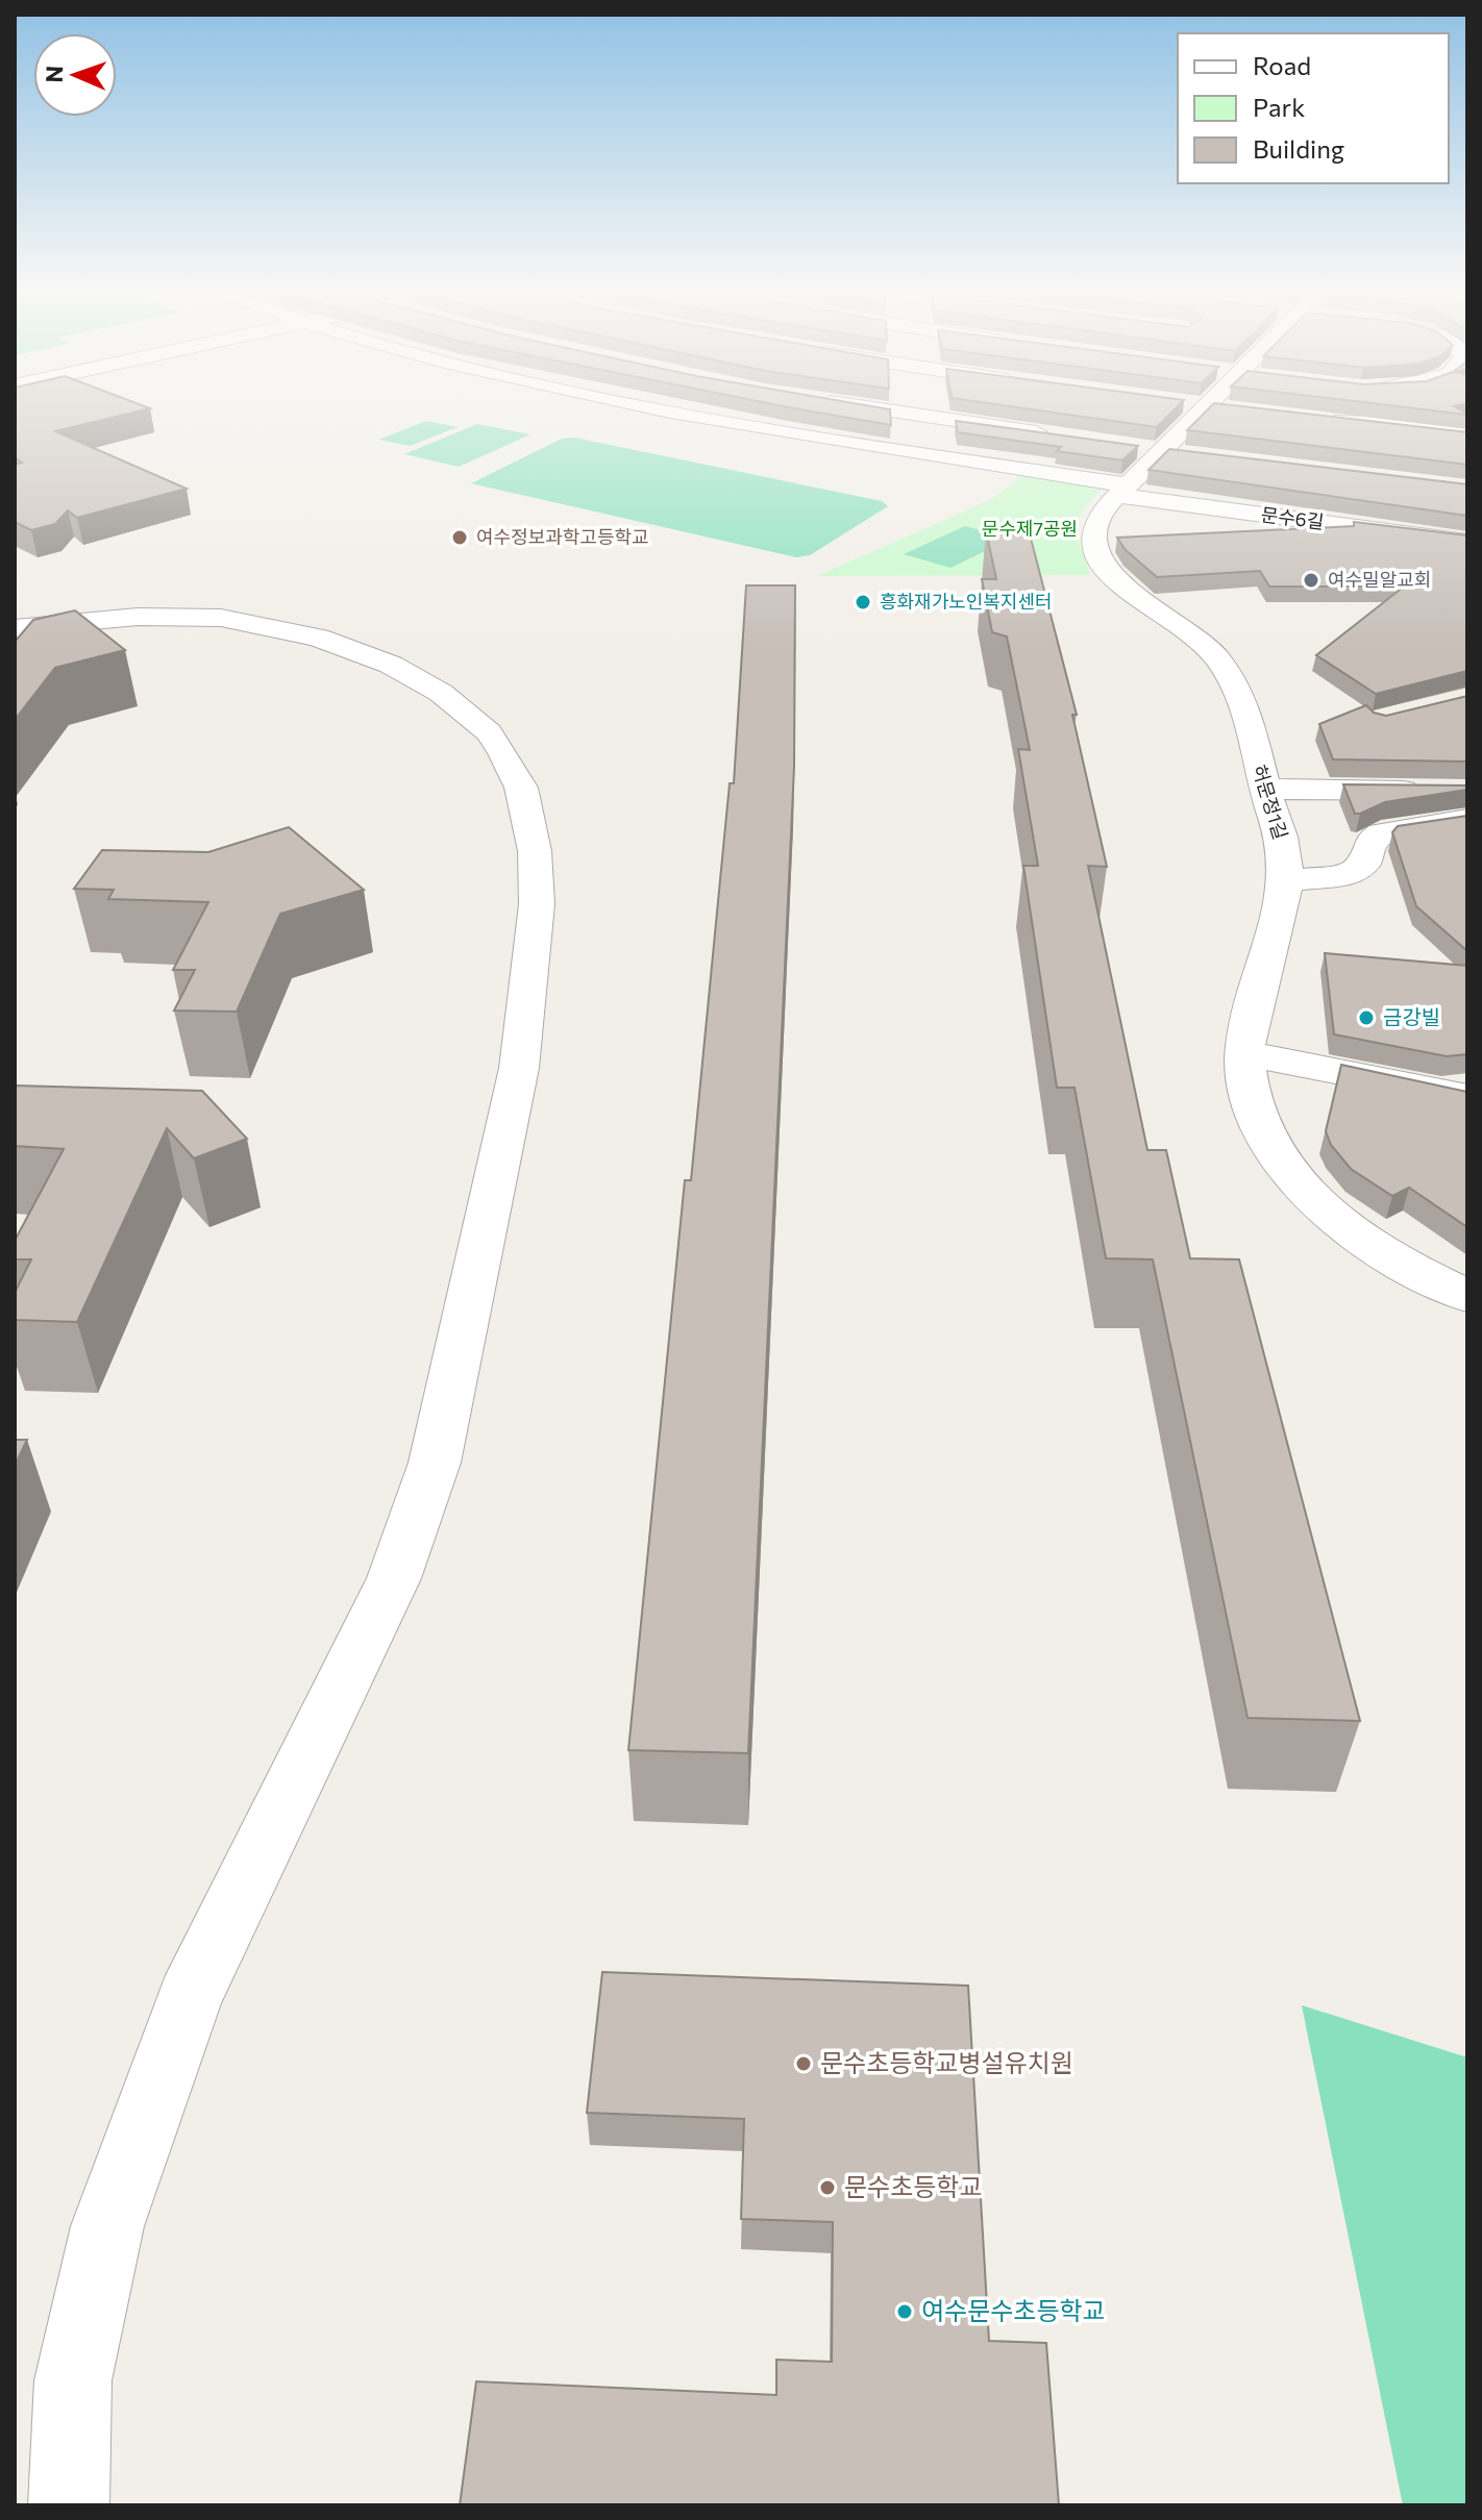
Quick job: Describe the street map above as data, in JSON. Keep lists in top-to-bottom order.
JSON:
{
  "streets": {
    "street": ["문수6길", "허문정1길"]
  },
  "crossings": [
    ["문수6길", "허문정1길"]
  ],
  "parks": ["문수제7공원"],
  "places": [
    "여수정보과학고등학교",
    "여수밀알교회",
    "흥화재가노인복지센터",
    "금강빌",
    "문수초등학교병설유치원",
    "문수초등학교",
    "여수문수초등학교"
  ],
  "legend": ["Road", "Park", "Building"],
  "north": "left"
}
